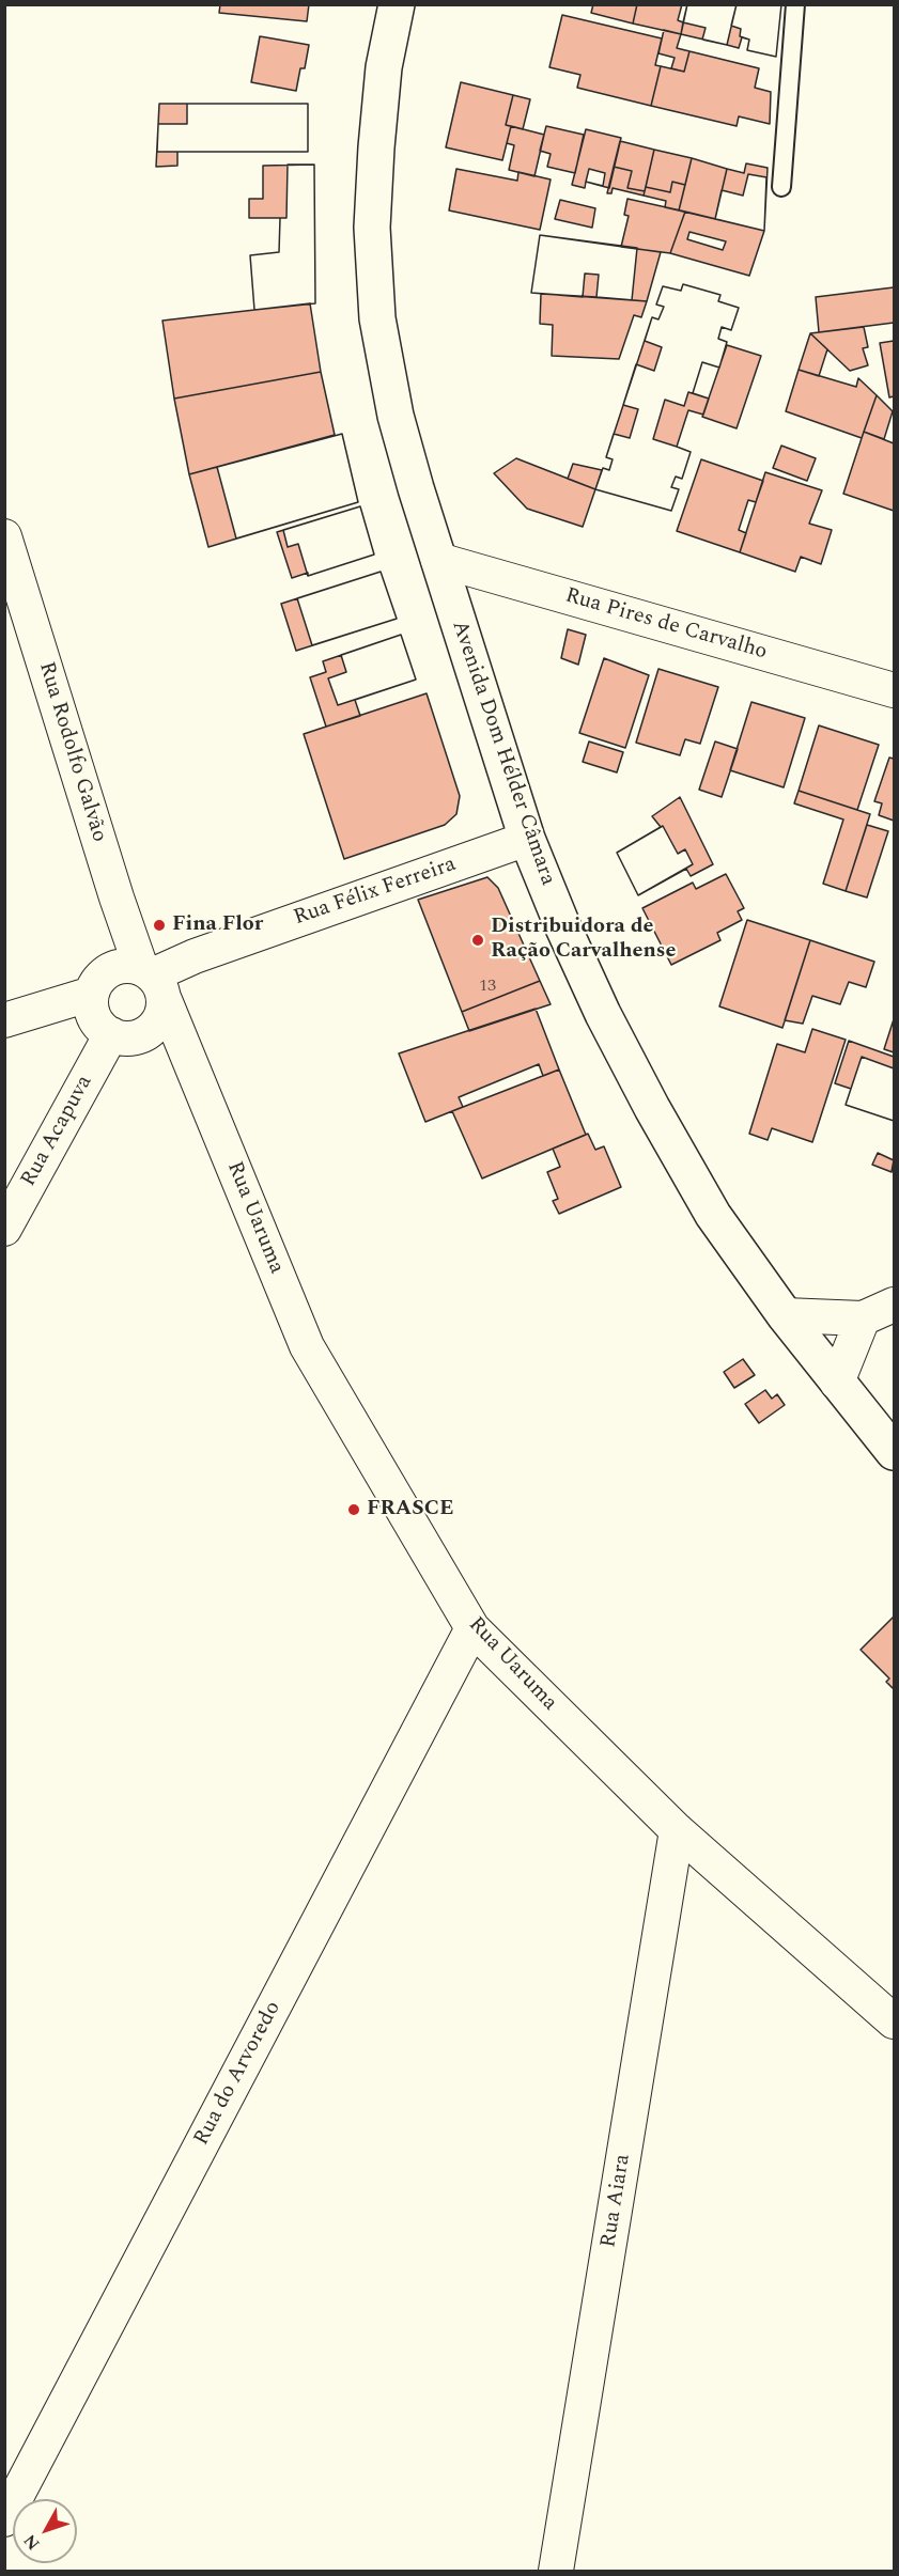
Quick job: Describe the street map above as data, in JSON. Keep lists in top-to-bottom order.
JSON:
{
  "streets": {
    "main road": ["Avenida Dom Hélder Câmara"],
    "street": [
      "Rua Pires de Carvalho",
      "Rua Rodolfo Galvão",
      "Rua Félix Ferreira",
      "Rua Acapuva",
      "Rua Uaruma",
      "Rua do Arvoredo",
      "Rua Aiara"
    ]
  },
  "crossings": [
    ["Rua Pires de Carvalho", "Avenida Dom Hélder Câmara"],
    ["Rua Rodolfo Galvão", "Rua Félix Ferreira"],
    ["Rua Rodolfo Galvão", "Rua Acapuva"],
    ["Rua Rodolfo Galvão", "Rua Uaruma"],
    ["Avenida Dom Hélder Câmara", "Rua Félix Ferreira"],
    ["Rua Félix Ferreira", "Rua Acapuva"],
    ["Rua Félix Ferreira", "Rua Uaruma"],
    ["Rua Acapuva", "Rua Uaruma"],
    ["Rua Uaruma", "Rua do Arvoredo"],
    ["Rua Uaruma", "Rua Aiara"]
  ],
  "places": ["Fina Flor", "Distribuidora de Ração Carvalhense", "FRASCE"],
  "house_numbers": ["13"],
  "north": "bottom left"
}
